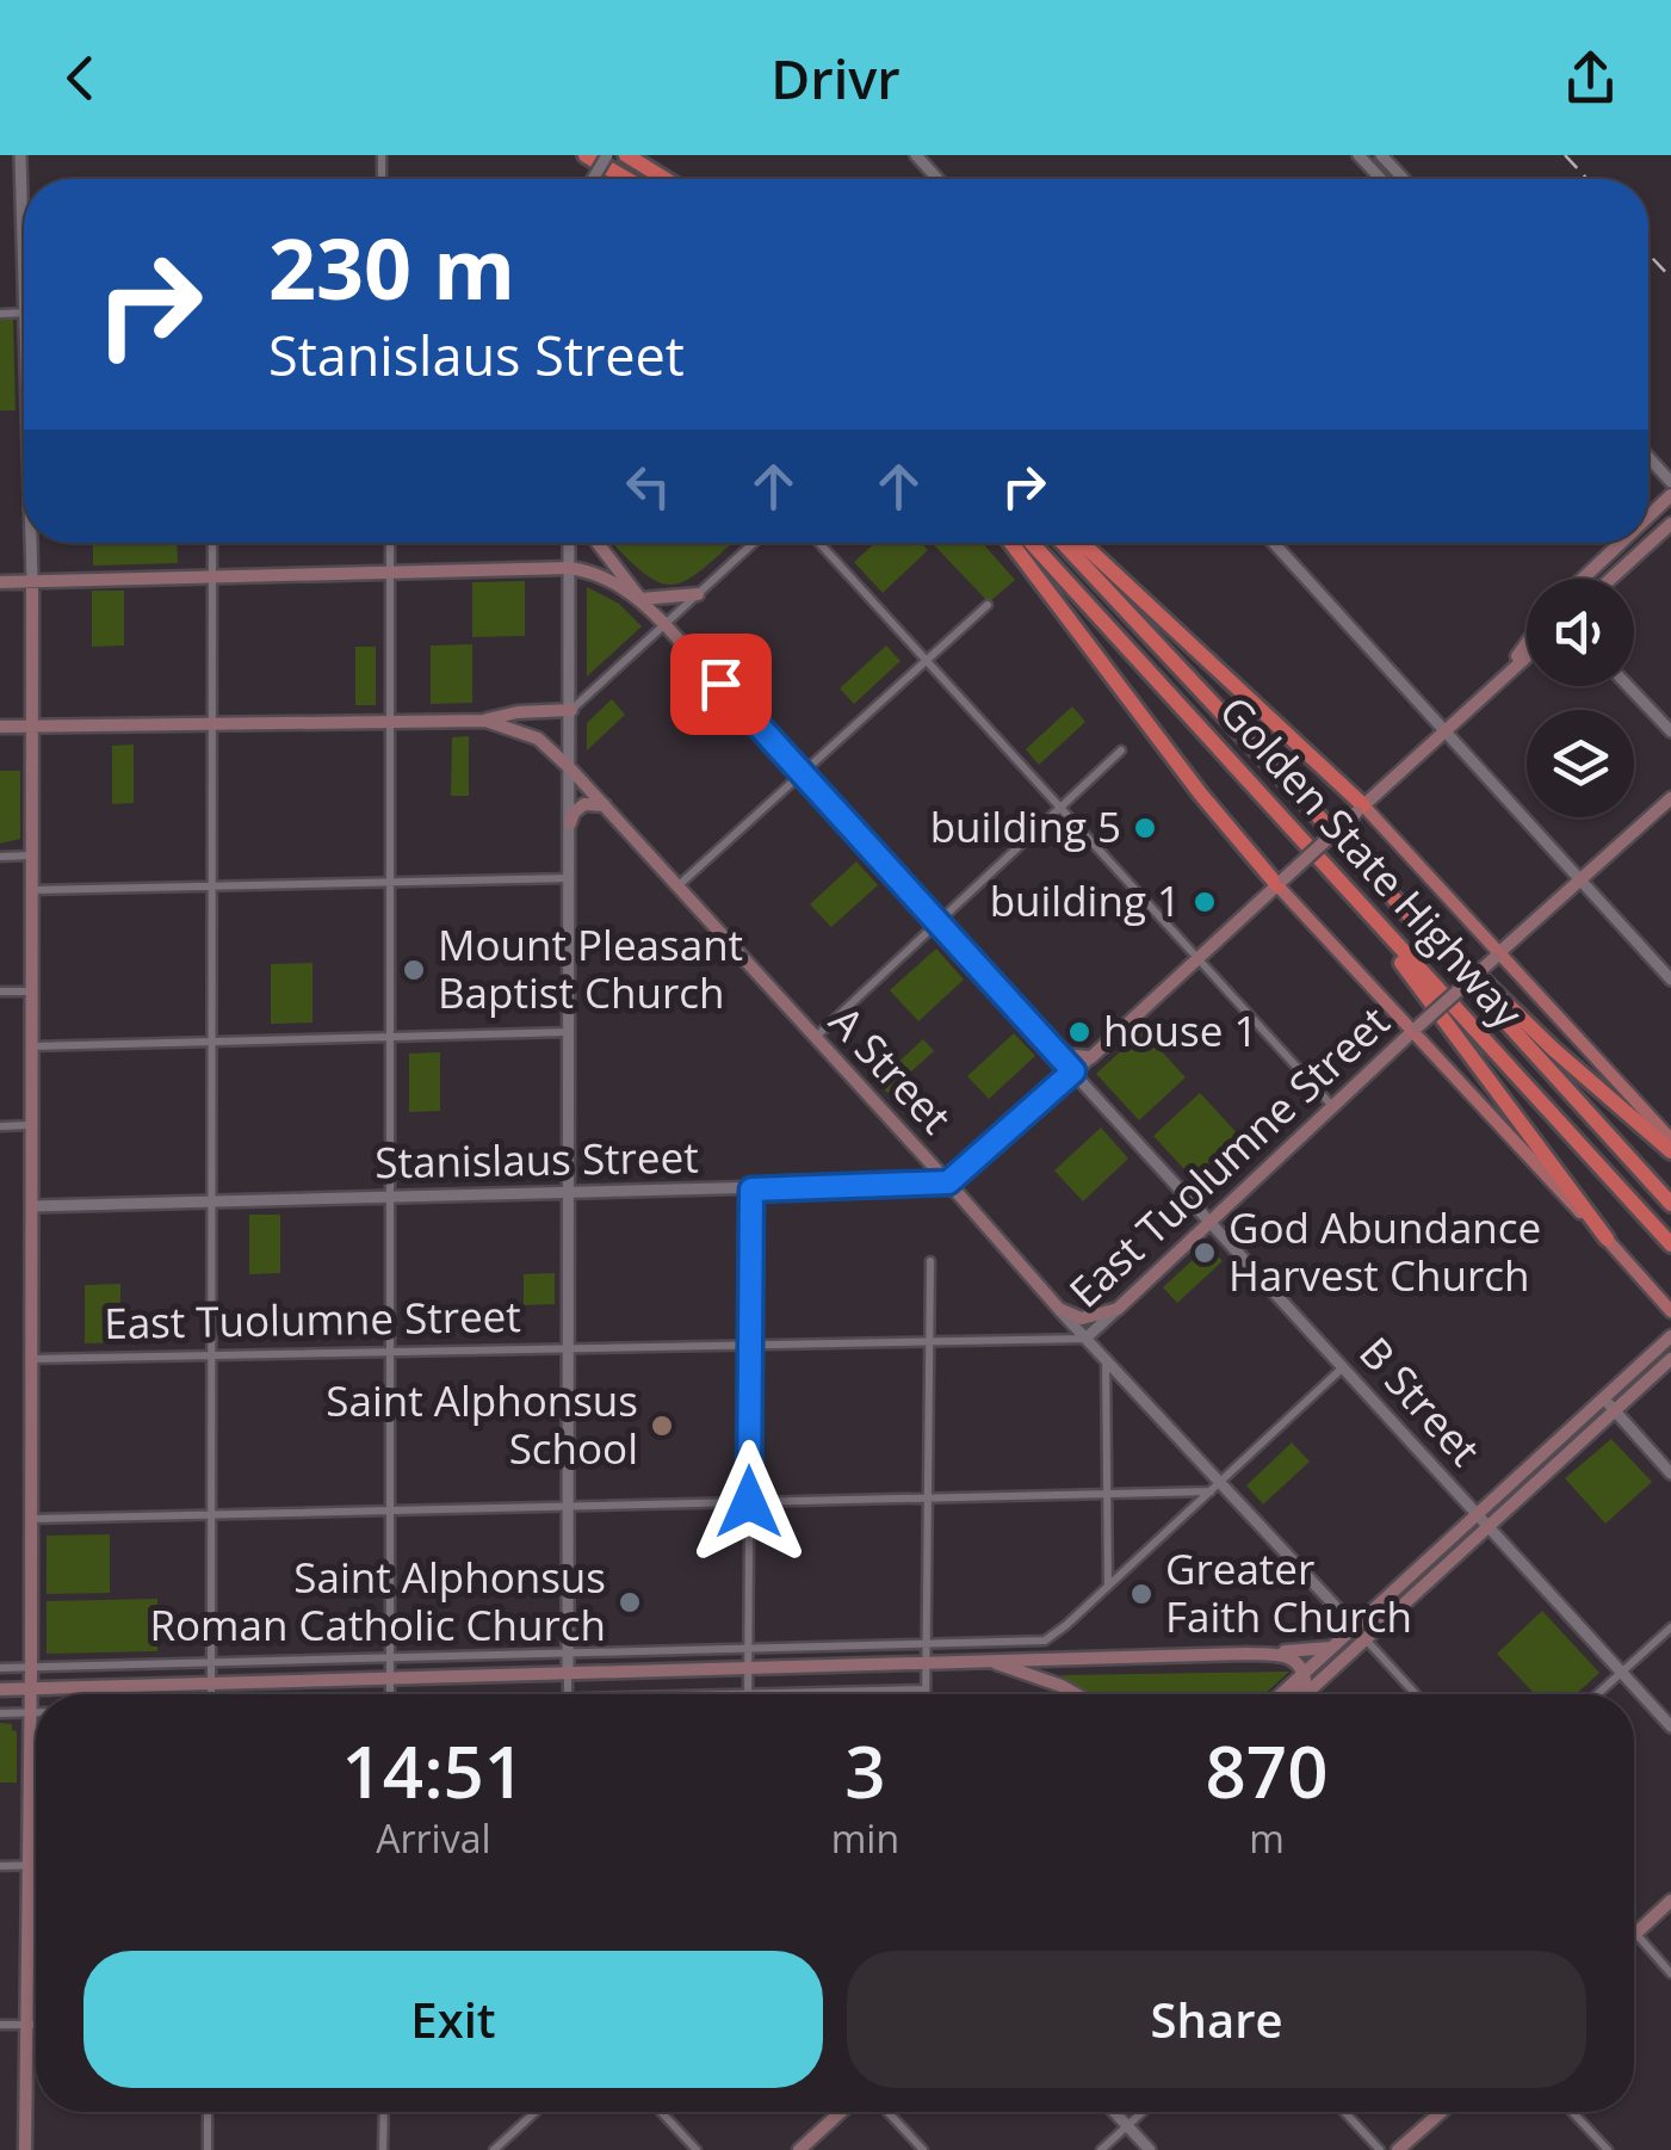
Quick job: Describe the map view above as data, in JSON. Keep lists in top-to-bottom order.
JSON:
{
  "streets": {
    "highway": ["Golden State Highway"],
    "main road": ["A Street", "East Tuolumne Street", "B Street"],
    "street": ["Stanislaus Street"]
  },
  "crossings": [
    ["A Street", "East Tuolumne Street"],
    ["A Street", "Stanislaus Street"],
    ["East Tuolumne Street", "B Street"]
  ],
  "places": [
    "building 5",
    "building 1",
    "Mount Pleasant Baptist Church",
    "house 1",
    "God Abundance Harvest Church",
    "Saint Alphonsus School",
    "Greater Faith Church",
    "Saint Alphonsus Roman Catholic Church"
  ],
  "page": {
    "header": "Drivr",
    "turn": ["230 m", "Stanislaus Street"],
    "eta": [
      "14:51",
      "Arrival",
      "3",
      "min",
      "870",
      "m"
    ],
    "buttons": ["Exit", "Share"]
  }
}
